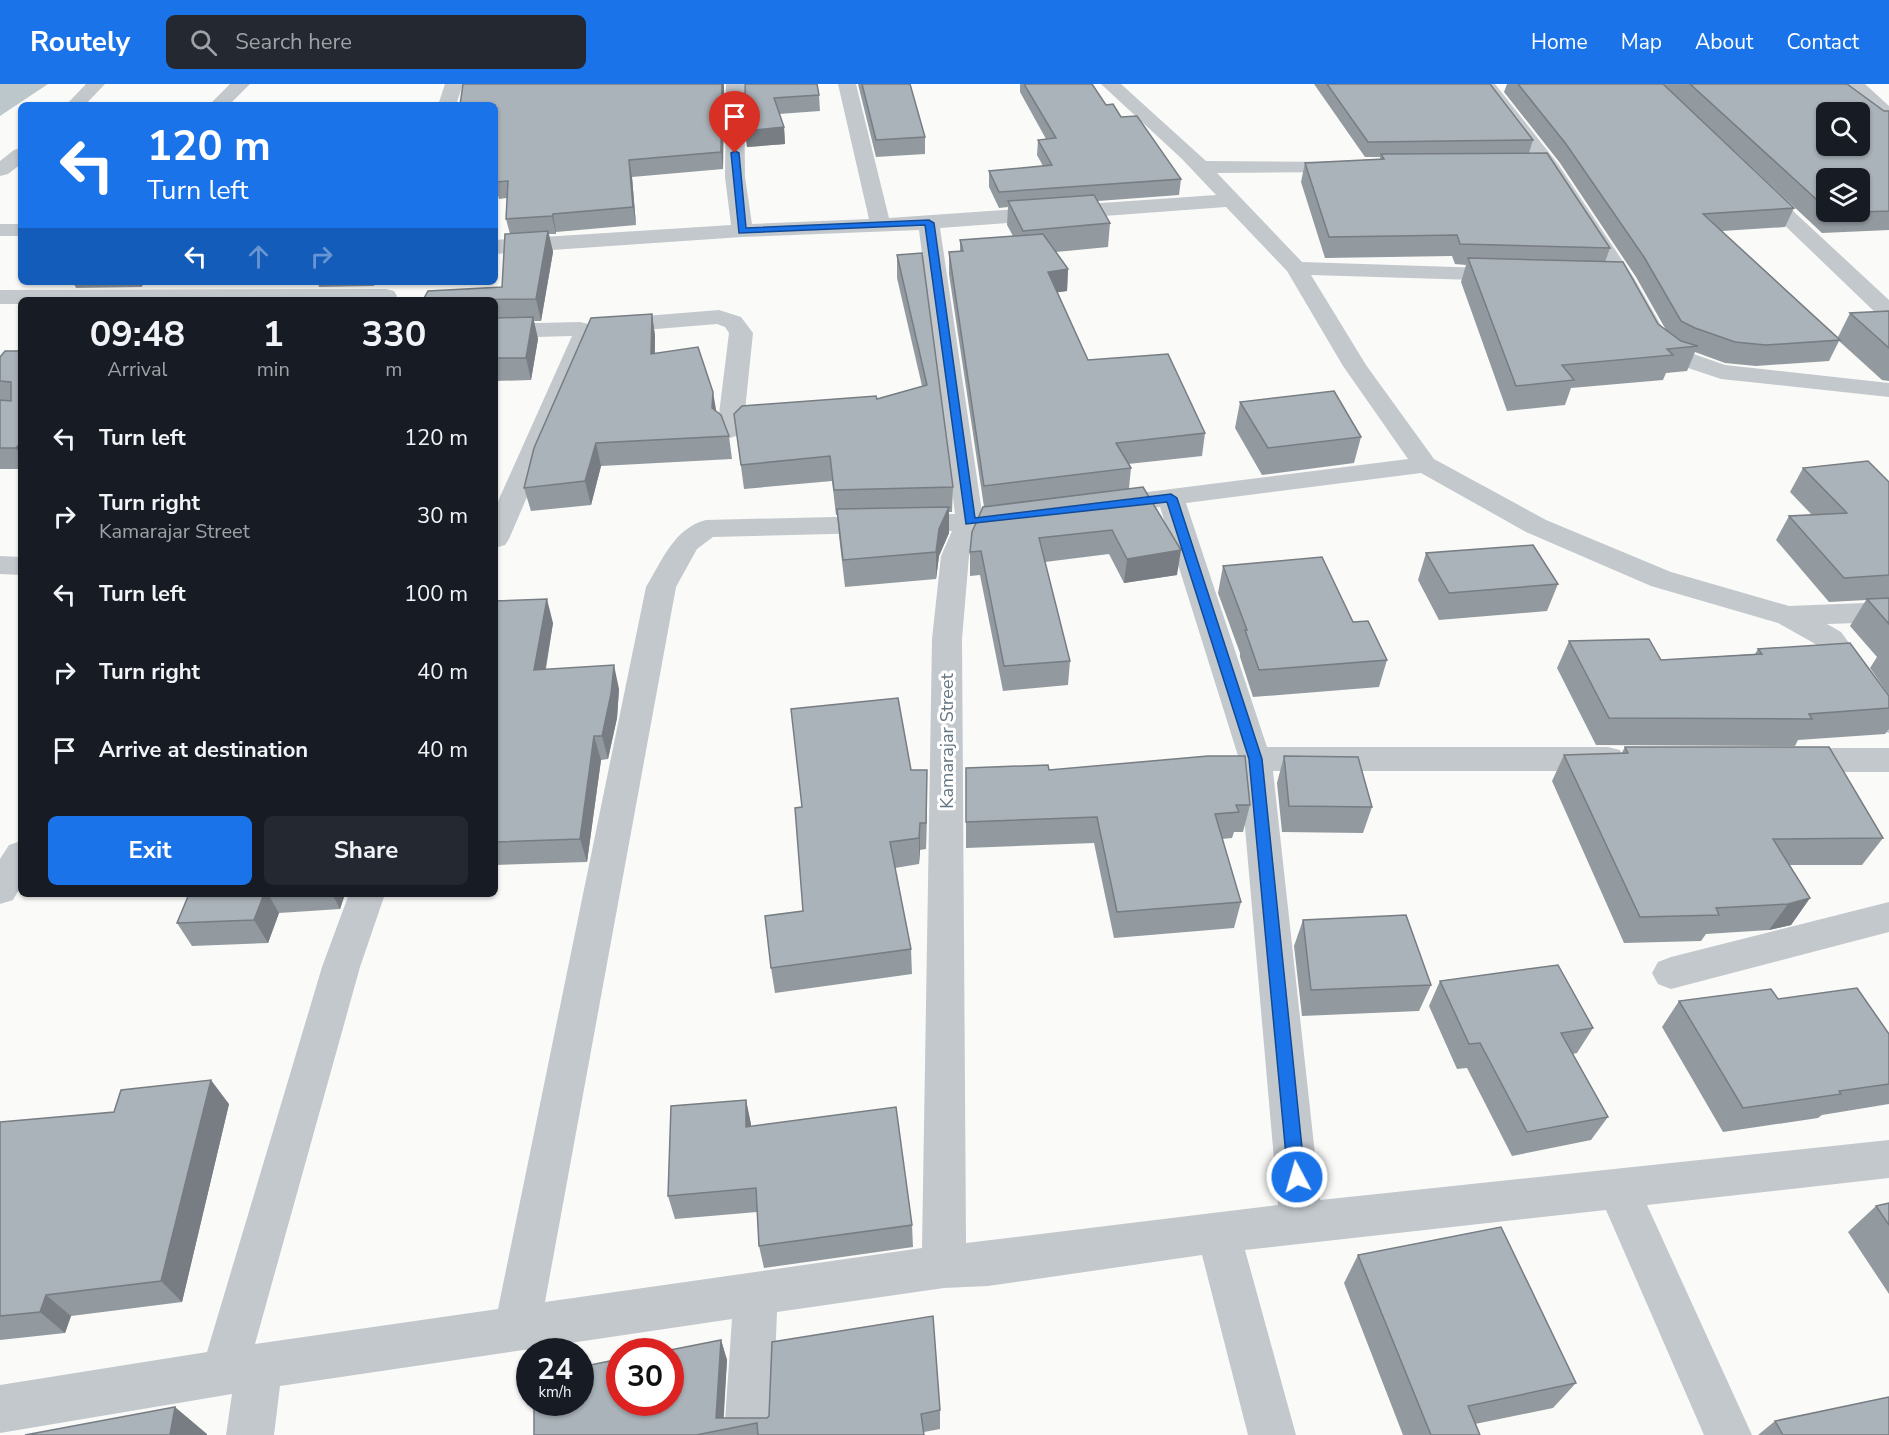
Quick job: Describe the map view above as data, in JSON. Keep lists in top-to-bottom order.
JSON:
{
  "streets": {
    "street": ["Kamarajar Street"]
  },
  "page": {
    "header": "Routely",
    "search": "Search here",
    "nav": [
      "Home",
      "Map",
      "About",
      "Contact"
    ],
    "turn": ["120 m", "Turn left"],
    "eta": [
      "09:48",
      "Arrival",
      "1",
      "min",
      "330",
      "m"
    ],
    "list": [
      {
        "name": "Turn left",
        "value": "120 m"
      },
      {
        "name": "Turn right",
        "note": "Kamarajar Street",
        "value": "30 m"
      },
      {
        "name": "Turn left",
        "value": "100 m"
      },
      {
        "name": "Turn right",
        "value": "40 m"
      },
      {
        "name": "Arrive at destination",
        "value": "40 m"
      }
    ],
    "buttons": ["Exit", "Share"],
    "speed": "24 km/h",
    "limit": "30"
  }
}
